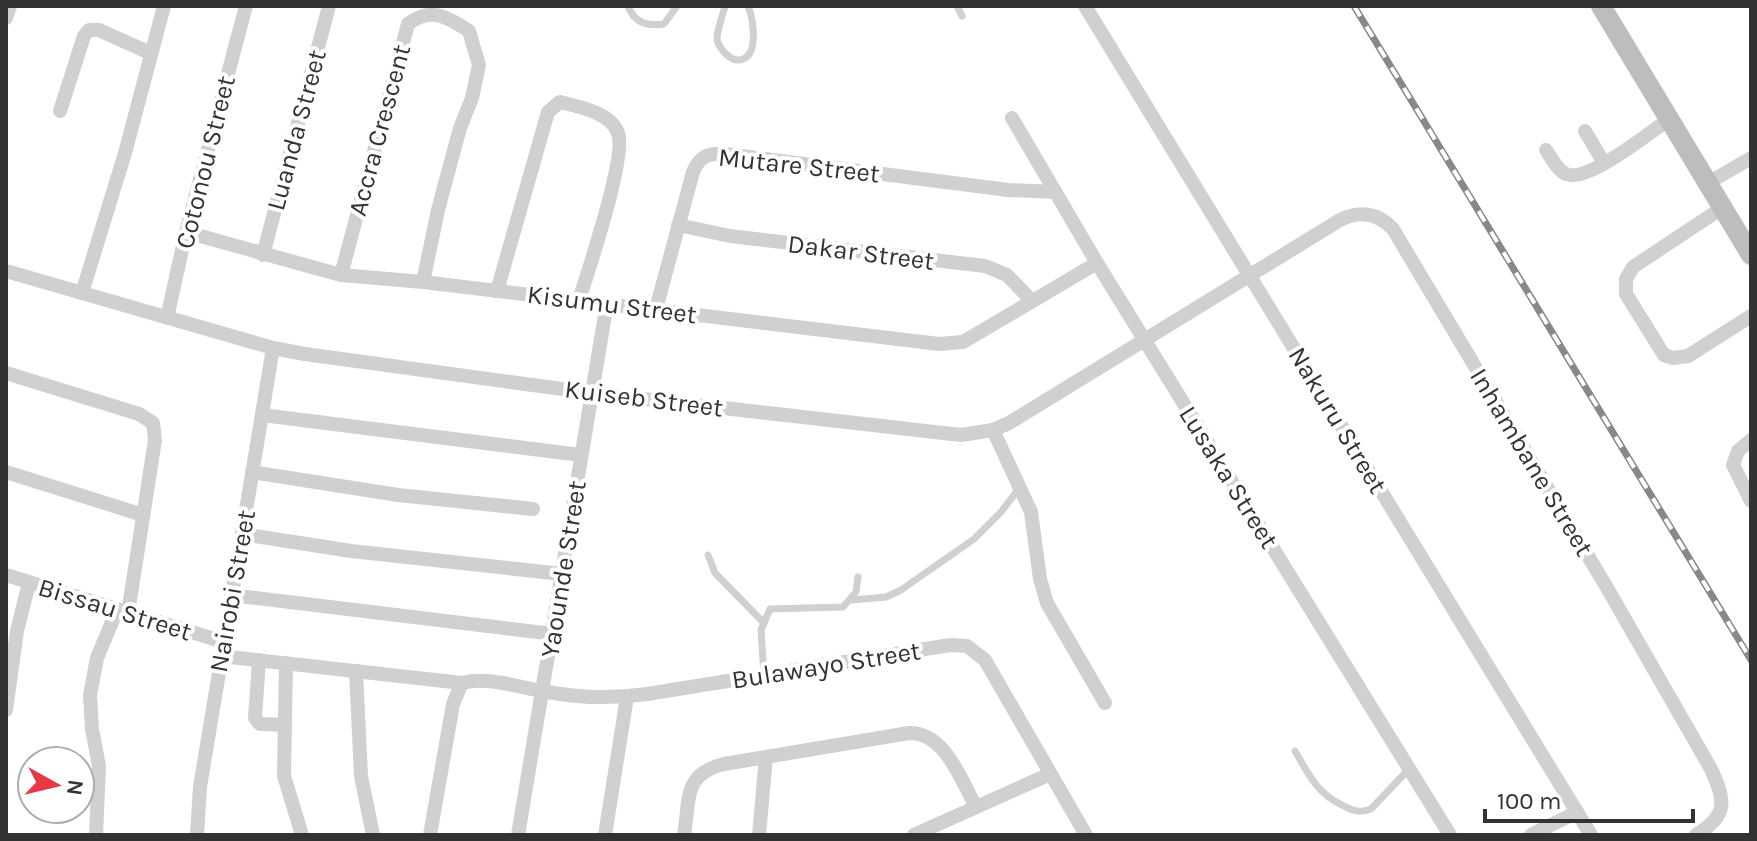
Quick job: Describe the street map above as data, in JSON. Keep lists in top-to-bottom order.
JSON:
{
  "streets": {
    "street": [
      "Luanda Street",
      "Accra Crescent",
      "Cotonou Street",
      "Mutare Street",
      "Dakar Street",
      "Kisumu Street",
      "Kuiseb Street",
      "Nakuru Street",
      "Inhambane Street",
      "Lusaka Street",
      "Yaounde Street",
      "Nairobi Street",
      "Bissau Street",
      "Bulawayo Street"
    ]
  },
  "crossings": [
    ["Luanda Street", "Kisumu Street"],
    ["Accra Crescent", "Kisumu Street"],
    ["Cotonou Street", "Kisumu Street"],
    ["Cotonou Street", "Kuiseb Street"],
    ["Mutare Street", "Dakar Street"],
    ["Mutare Street", "Kisumu Street"],
    ["Mutare Street", "Lusaka Street"],
    ["Dakar Street", "Kisumu Street"],
    ["Kisumu Street", "Lusaka Street"],
    ["Kisumu Street", "Yaounde Street"],
    ["Kuiseb Street", "Nakuru Street"],
    ["Kuiseb Street", "Inhambane Street"],
    ["Kuiseb Street", "Lusaka Street"],
    ["Kuiseb Street", "Yaounde Street"],
    ["Kuiseb Street", "Nairobi Street"],
    ["Nakuru Street", "Inhambane Street"],
    ["Yaounde Street", "Bulawayo Street"],
    ["Nairobi Street", "Bissau Street"],
    ["Bissau Street", "Bulawayo Street"]
  ],
  "scale_bar": "100 m",
  "north": "right"
}
